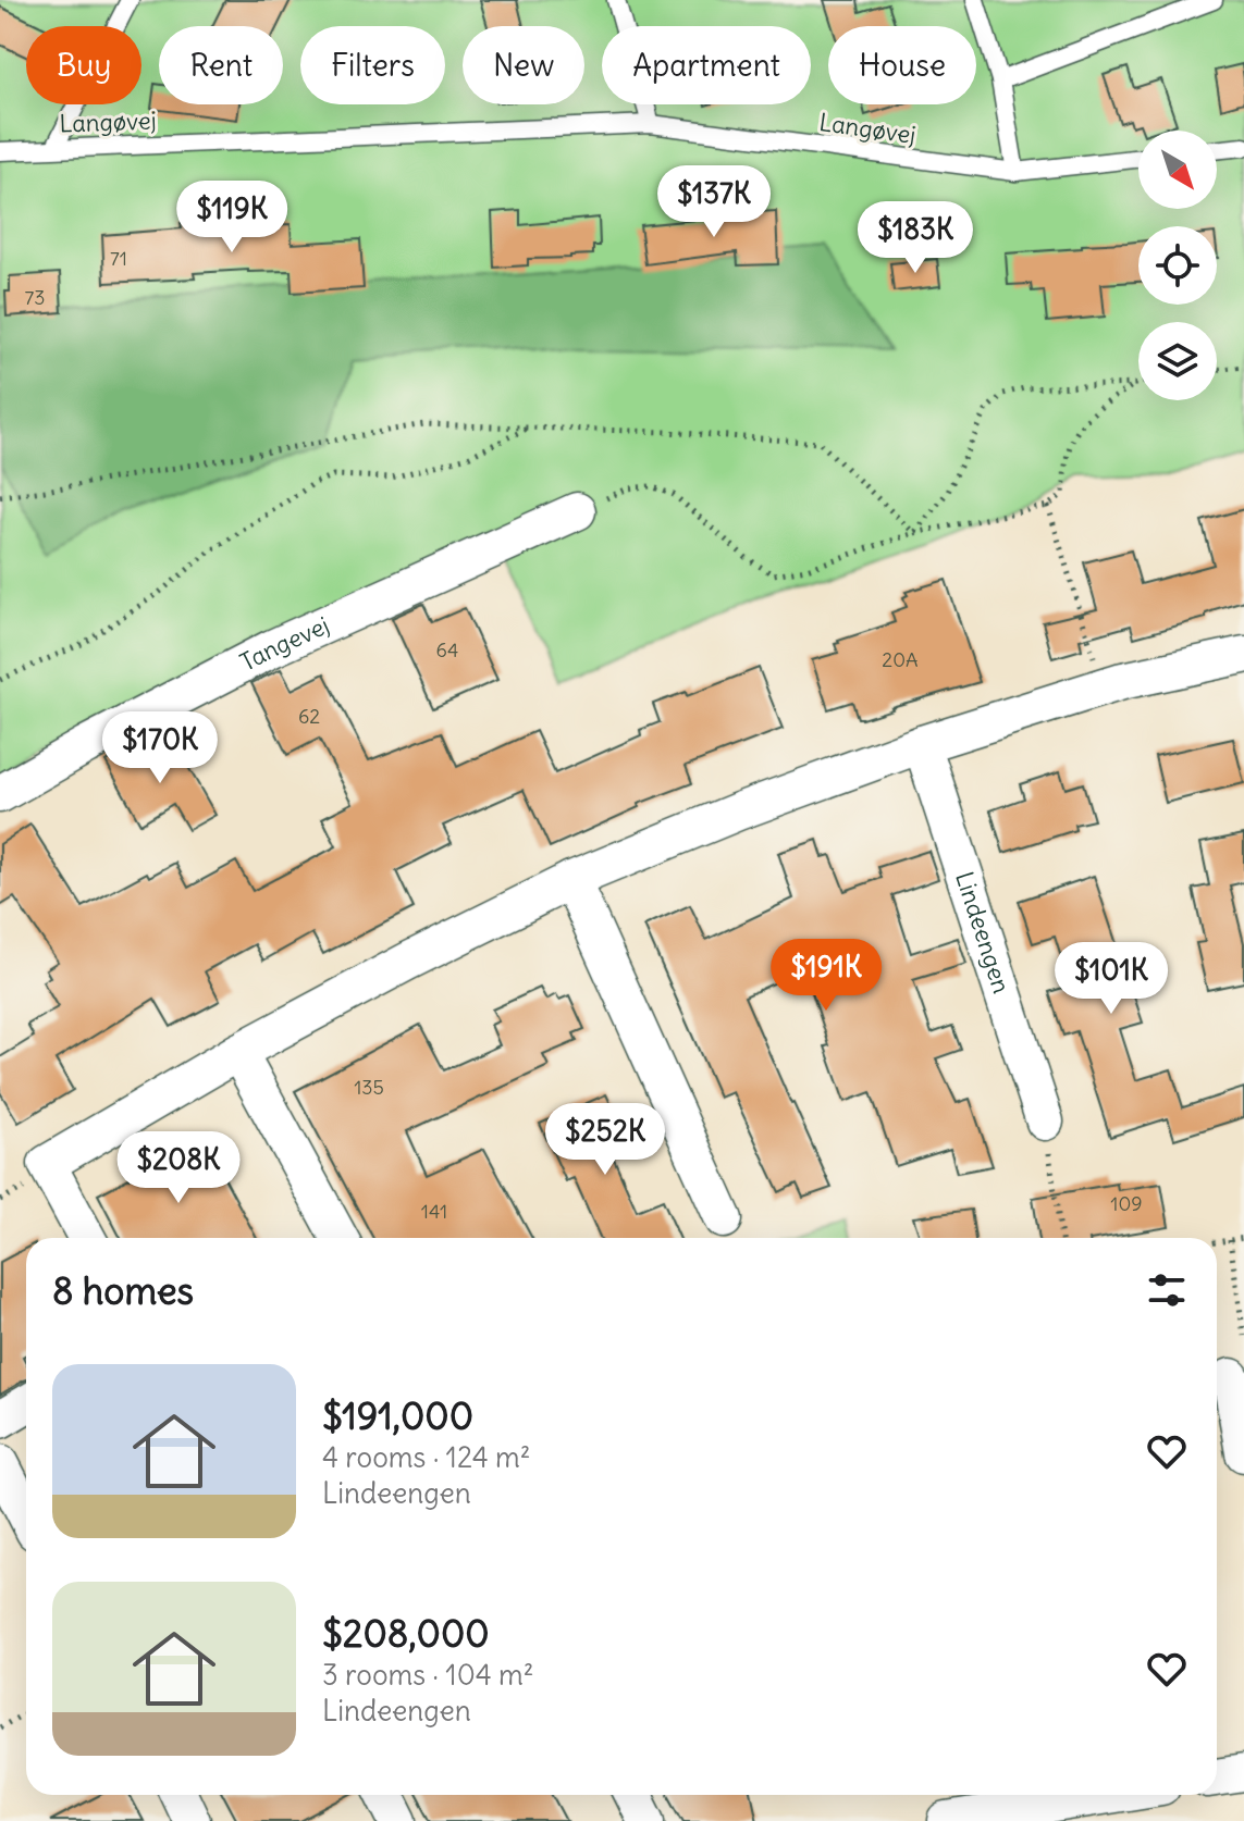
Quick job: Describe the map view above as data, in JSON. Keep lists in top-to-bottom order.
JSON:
{
  "streets": {
    "street": ["Tangevej", "Lindeengen"],
    "lane": ["Langøvej"]
  },
  "house_numbers": [
    "71",
    "73",
    "64",
    "20A",
    "62",
    "135",
    "109",
    "141"
  ],
  "north": "bottom right",
  "page": {
    "chip": [
      "Buy",
      "Rent",
      "Filters",
      "New",
      "Apartment",
      "House"
    ],
    "price": [
      "$137K",
      "$119K",
      "$183K",
      "$170K",
      "$191K",
      "$101K",
      "$252K",
      "$208K"
    ],
    "heading": "8 homes",
    "list": [
      {
        "name": "$191,000",
        "note": "4 rooms · 124 m² · Lindeengen"
      },
      {
        "name": "$208,000",
        "note": "3 rooms · 104 m² · Lindeengen"
      }
    ]
  }
}
